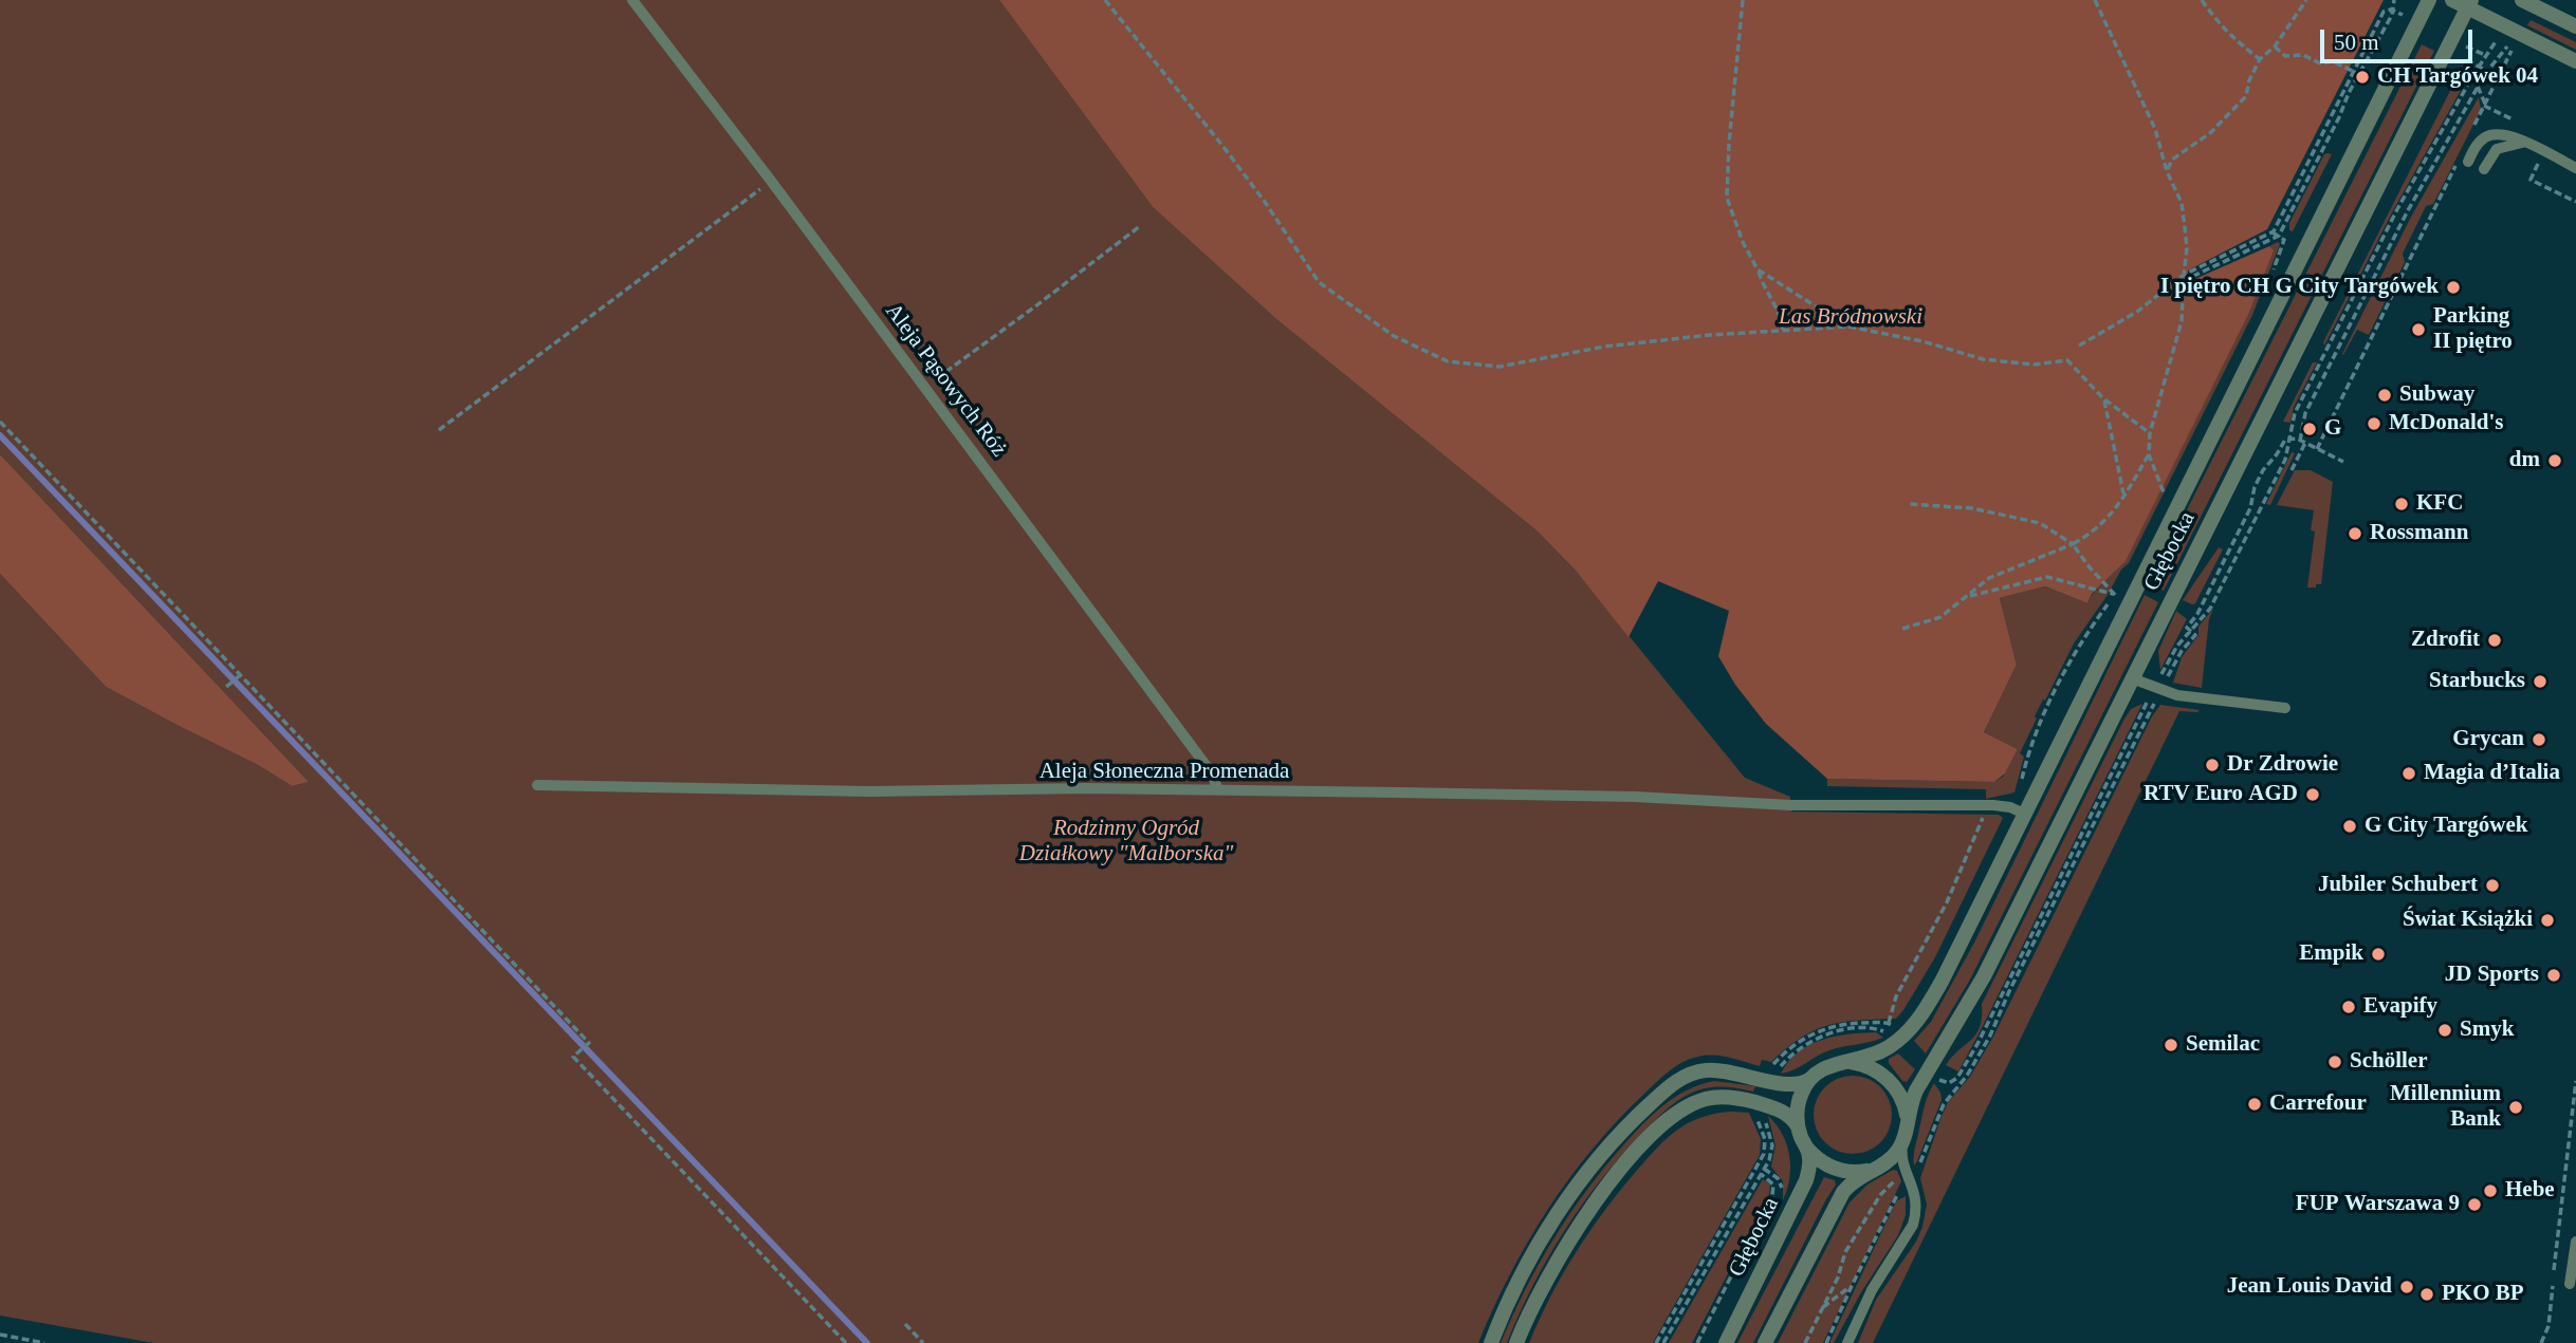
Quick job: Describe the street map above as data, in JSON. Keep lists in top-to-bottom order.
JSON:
{
  "streets": {
    "street": ["Głębocka"],
    "lane": ["Aleja Pąsowych Róż", "Aleja Słoneczna Promenada"]
  },
  "crossings": [
    ["Aleja Pąsowych Róż", "Aleja Słoneczna Promenada"],
    ["Głębocka", "Aleja Słoneczna Promenada"]
  ],
  "parks": ["Las Bródnowski", "Rodzinny Ogród Działkowy \"Malborska\""],
  "places": [
    "CH Targówek 04",
    "I piętro CH G City Targówek",
    "Parking II piętro",
    "Subway",
    "McDonald's",
    "G",
    "dm",
    "KFC",
    "Rossmann",
    "Zdrofit",
    "Starbucks",
    "Grycan",
    "Dr Zdrowie",
    "Magia d’Italia",
    "RTV Euro AGD",
    "G City Targówek",
    "Jubiler Schubert",
    "Świat Książki",
    "Empik",
    "JD Sports",
    "Evapify",
    "Smyk",
    "Semilac",
    "Schöller",
    "Carrefour",
    "Millennium Bank",
    "Hebe",
    "FUP Warszawa 9",
    "Jean Louis David",
    "PKO BP"
  ],
  "scale_bar": "50 m"
}
